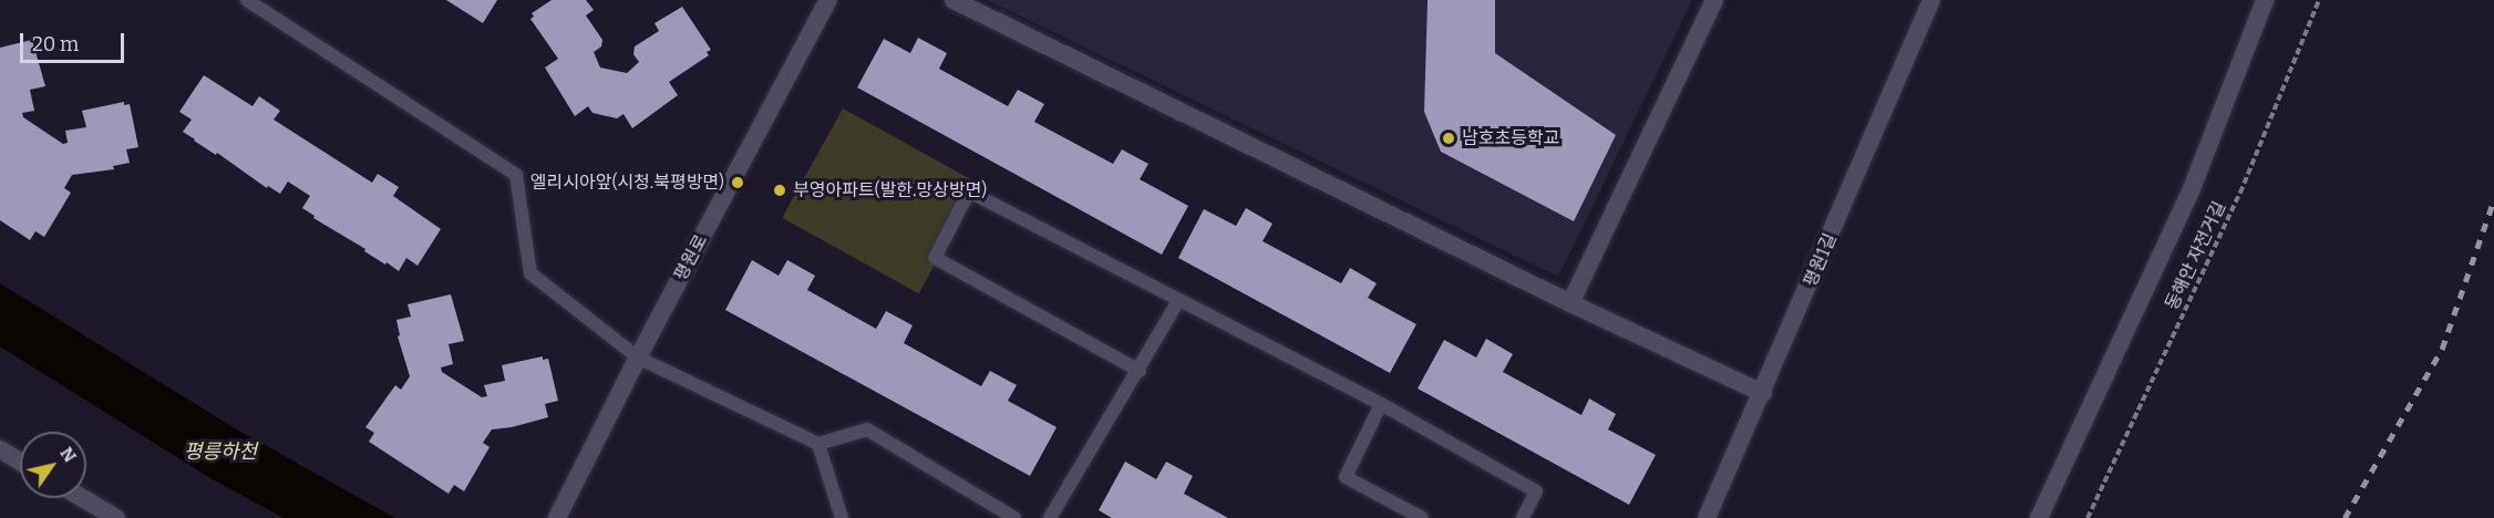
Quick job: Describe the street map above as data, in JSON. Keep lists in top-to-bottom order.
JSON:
{
  "streets": {
    "street": ["평원로", "평원1길"],
    "path": ["동해안 자전거길"]
  },
  "water": ["평릉하천"],
  "places": ["남호초등학교", "엘리시아앞(시청.북평방면)", "부영아파트(발한.망상방면)"],
  "scale_bar": "20 m",
  "north": "top right"
}
